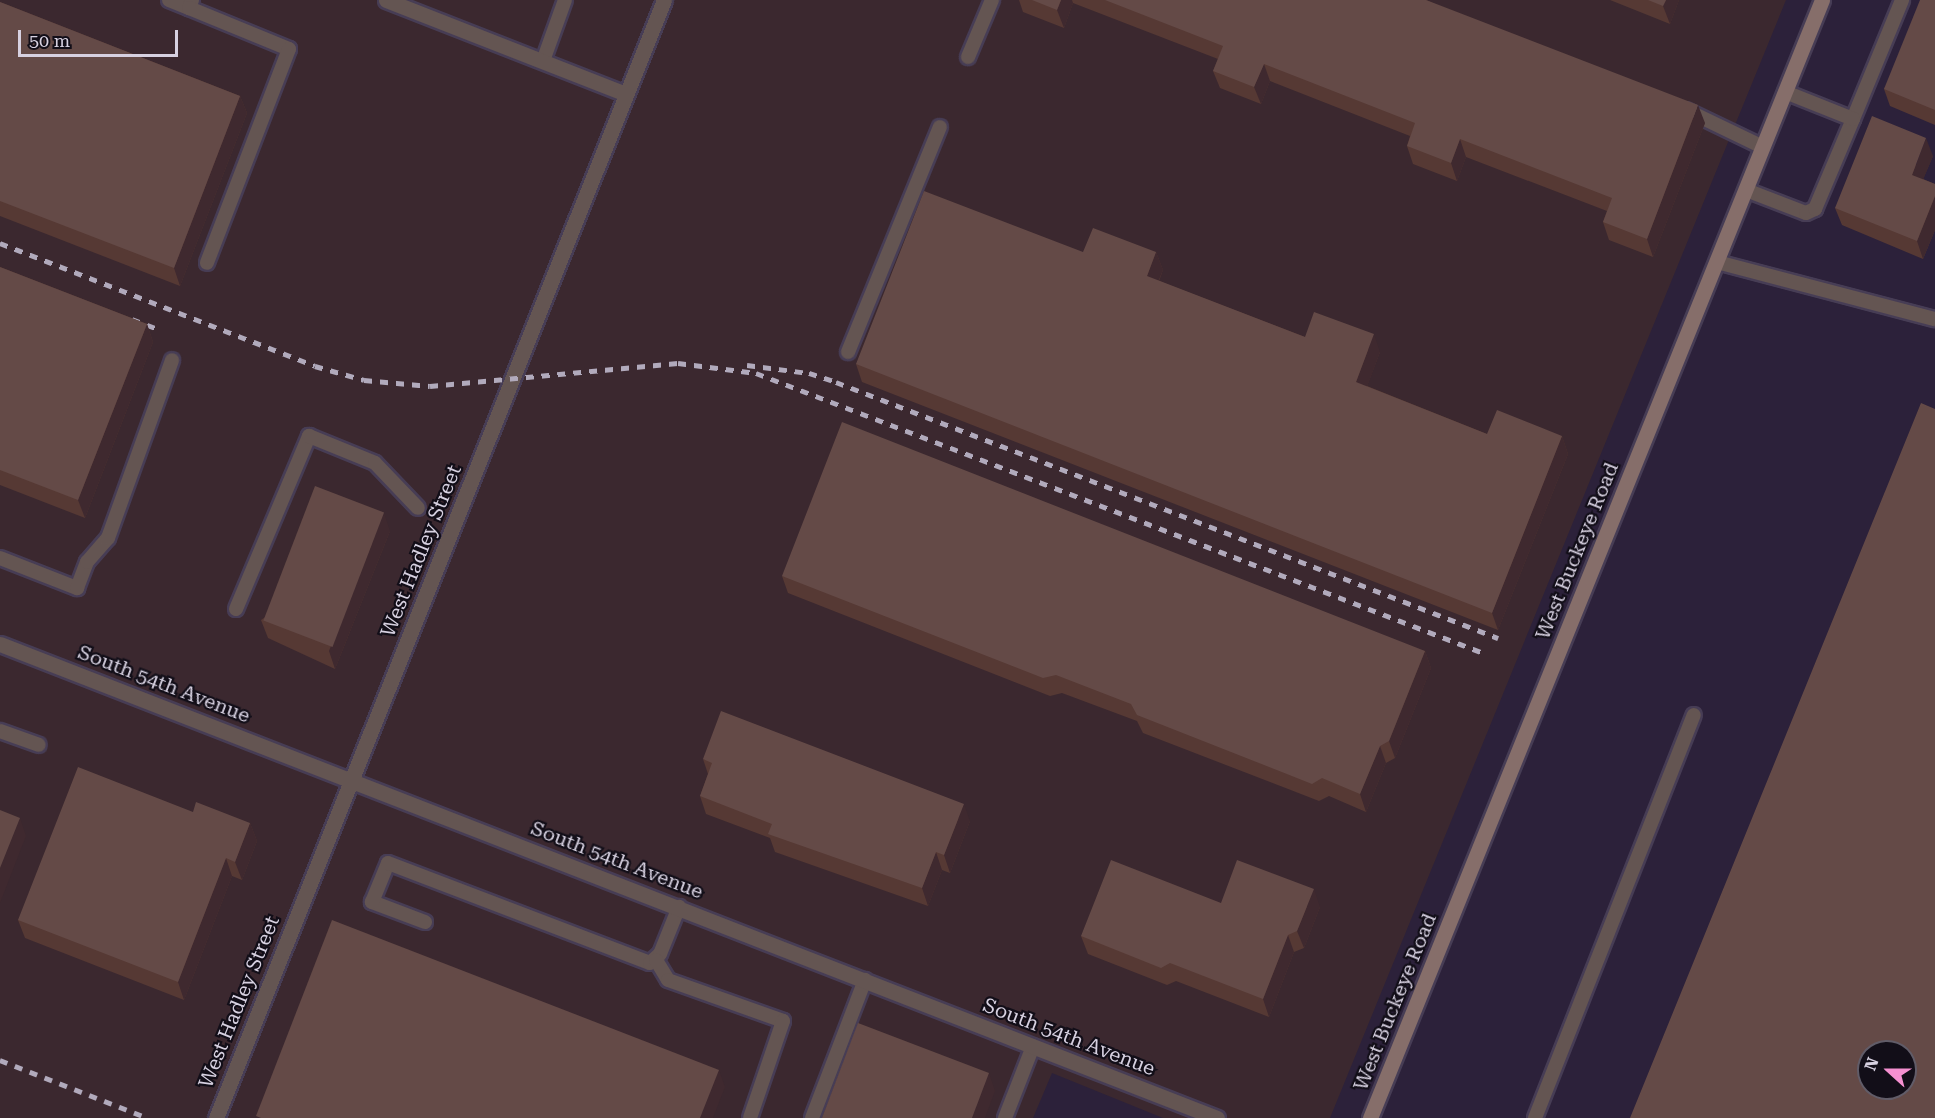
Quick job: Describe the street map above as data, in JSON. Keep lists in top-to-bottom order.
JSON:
{
  "streets": {
    "main road": ["West Buckeye Road"],
    "street": ["West Hadley Street", "South 54th Avenue"]
  },
  "crossings": [
    ["West Hadley Street", "South 54th Avenue"]
  ],
  "scale_bar": "50 m",
  "north": "left"
}
